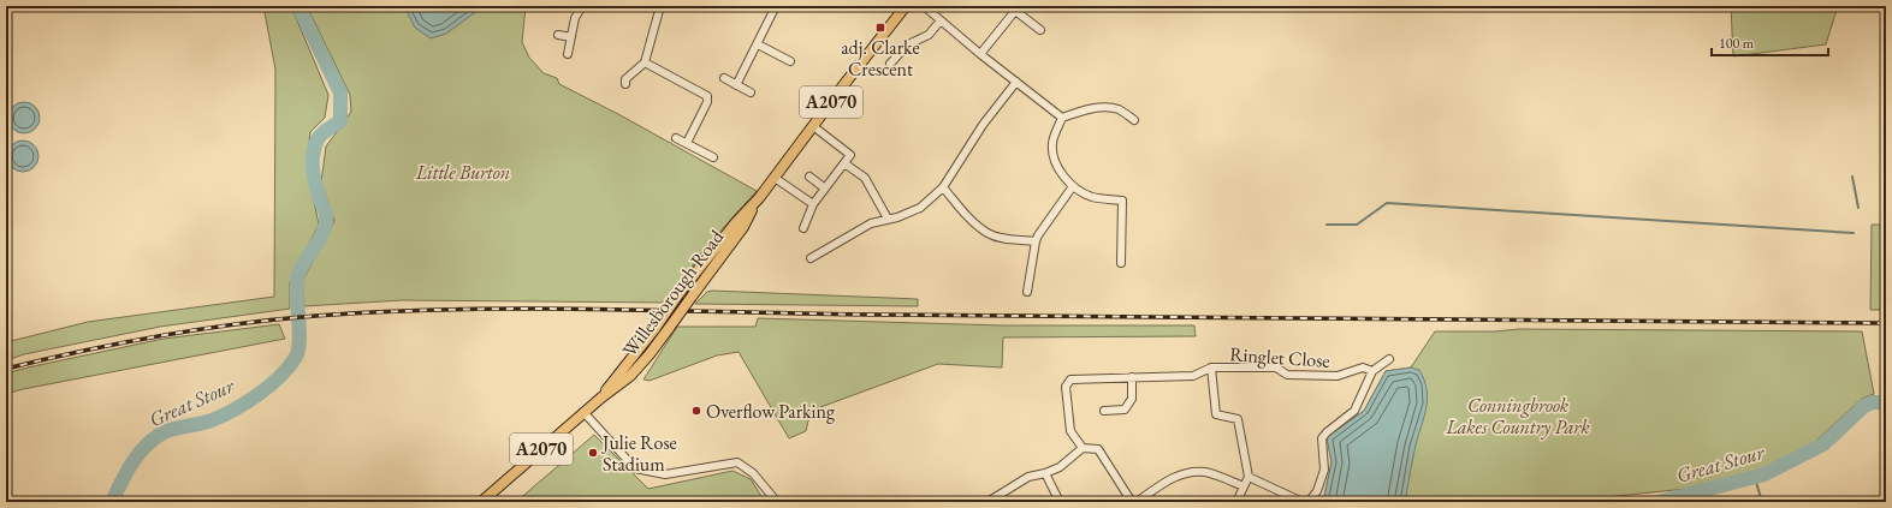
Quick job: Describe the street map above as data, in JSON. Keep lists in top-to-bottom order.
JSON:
{
  "streets": {
    "main road": ["A2070", "Willesborough Road"],
    "street": ["Ringlet Close"]
  },
  "water": ["Great Stour"],
  "parks": ["Little Burton", "Conningbrook Lakes Country Park"],
  "places": {
    "transit": ["adj. Clarke Crescent"],
    "other": ["Overflow Parking", "Julie Rose Stadium"]
  },
  "scale_bar": "100 m"
}
